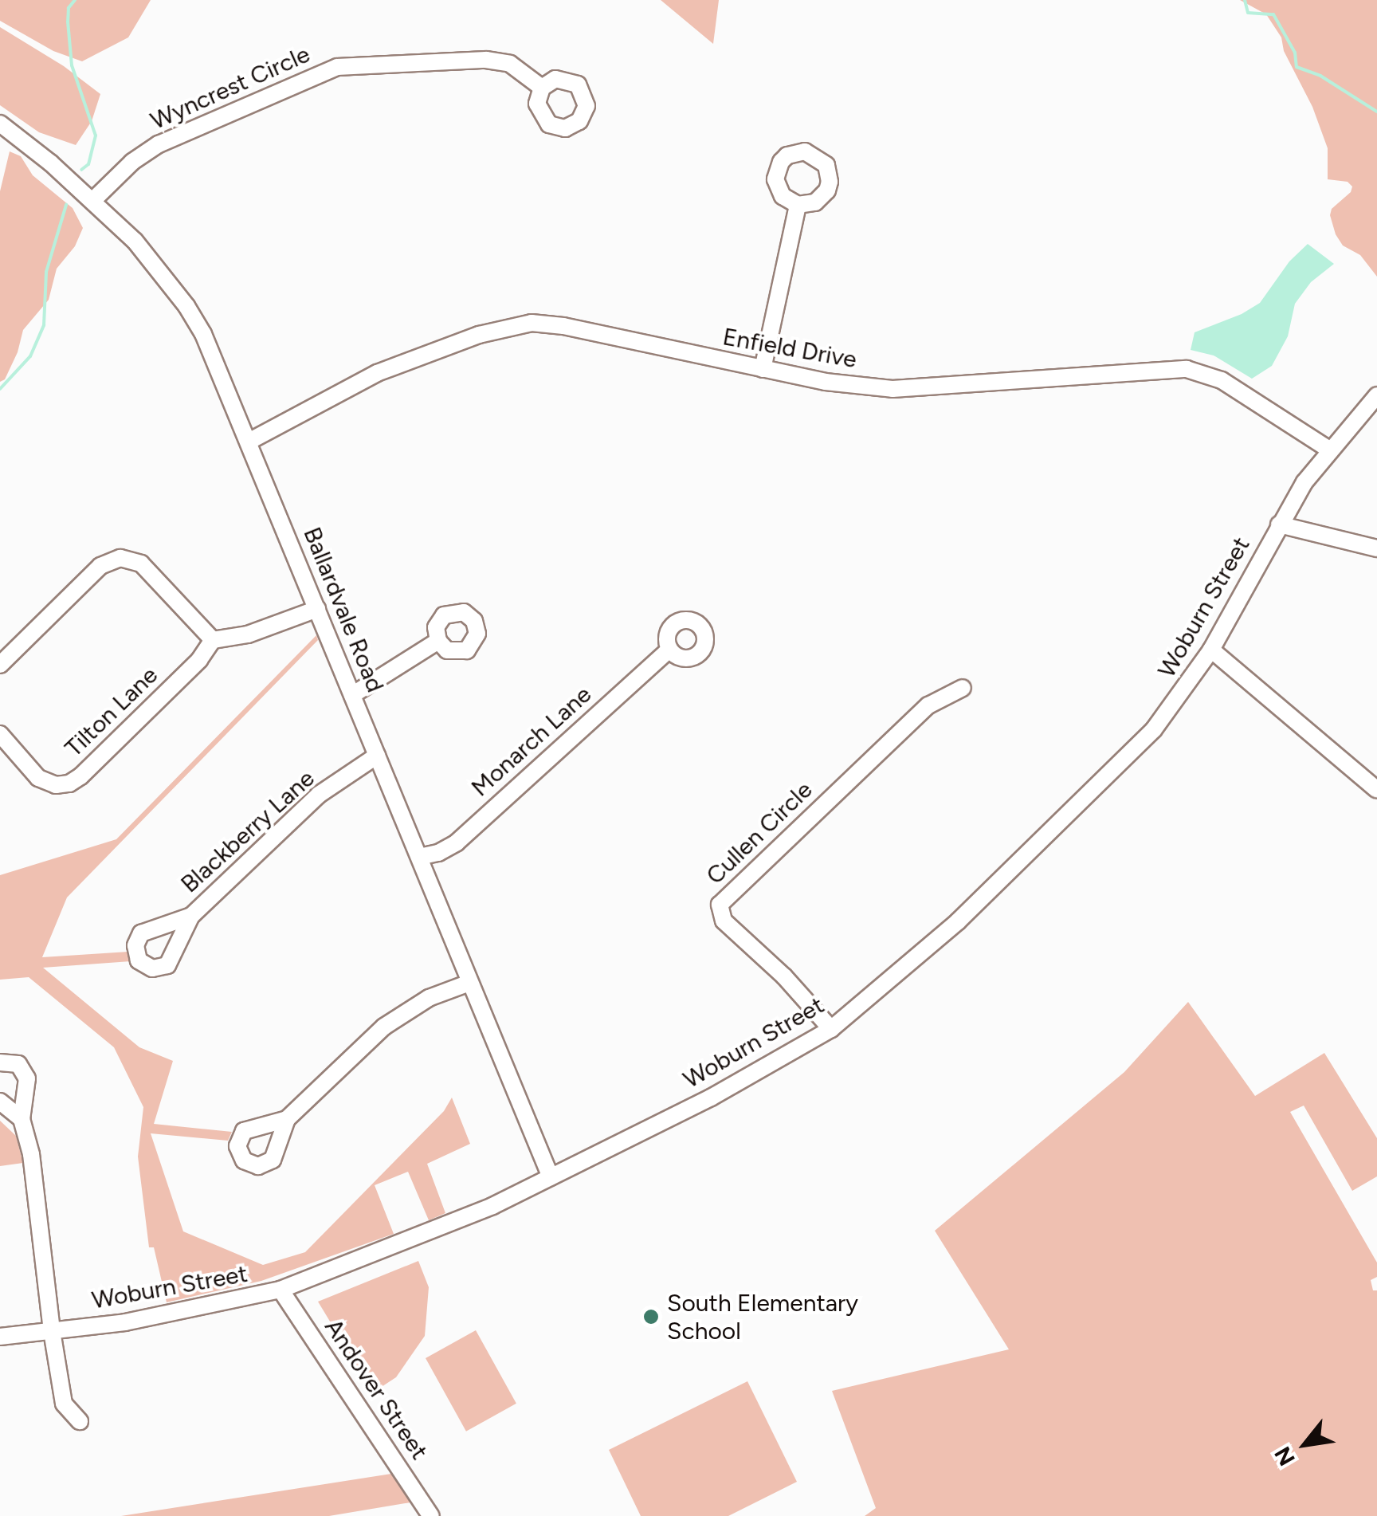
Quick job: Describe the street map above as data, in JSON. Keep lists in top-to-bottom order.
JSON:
{
  "streets": {
    "street": [
      "Wyncrest Circle",
      "Enfield Drive",
      "Woburn Street",
      "Ballardvale Road",
      "Tilton Lane",
      "Monarch Lane",
      "Blackberry Lane",
      "Cullen Circle",
      "Andover Street"
    ]
  },
  "crossings": [
    ["Wyncrest Circle", "Ballardvale Road"],
    ["Enfield Drive", "Woburn Street"],
    ["Enfield Drive", "Ballardvale Road"],
    ["Woburn Street", "Ballardvale Road"],
    ["Woburn Street", "Cullen Circle"],
    ["Woburn Street", "Andover Street"],
    ["Ballardvale Road", "Monarch Lane"],
    ["Ballardvale Road", "Blackberry Lane"]
  ],
  "places": ["South Elementary School"],
  "north": "bottom left"
}
